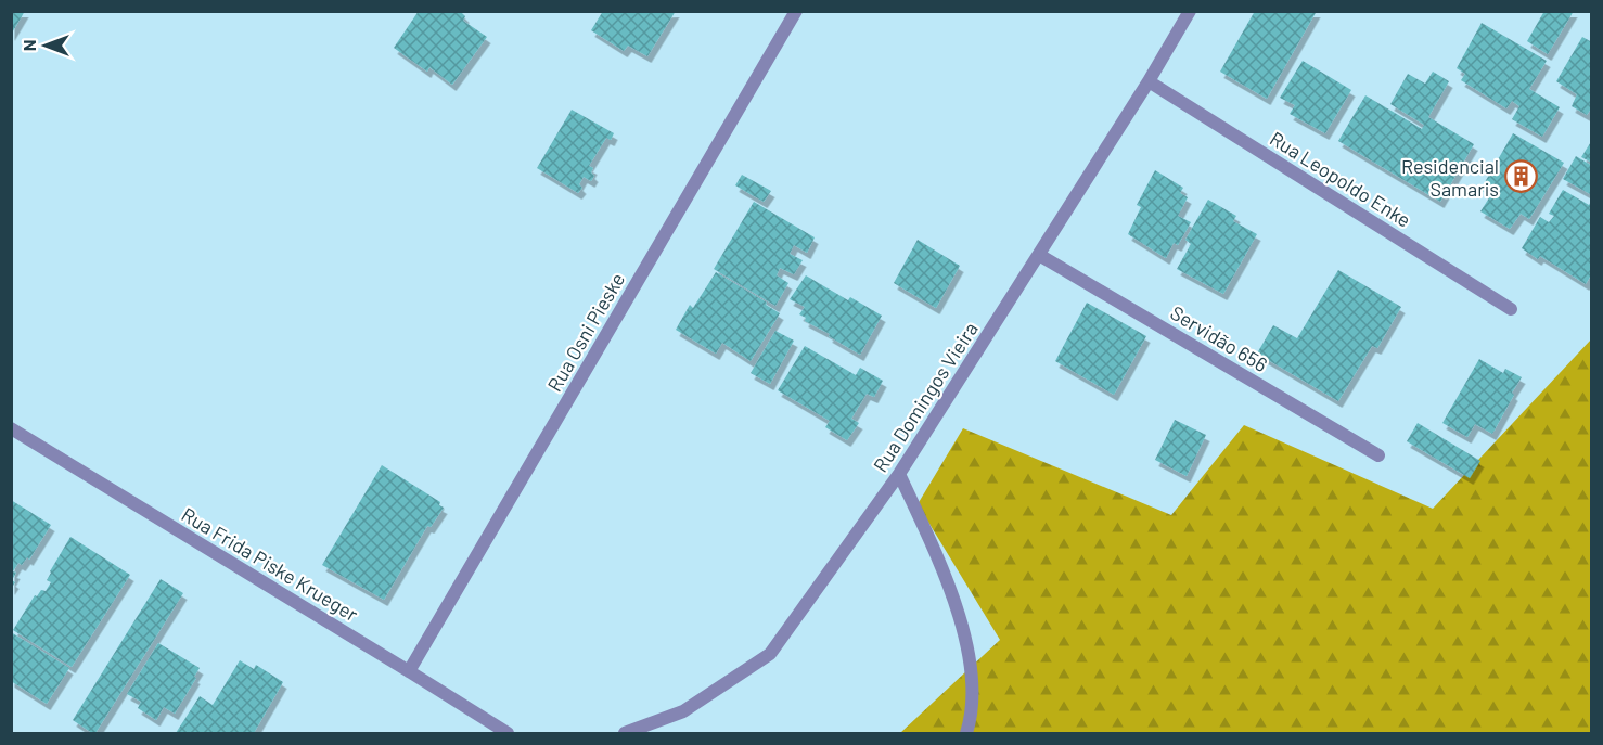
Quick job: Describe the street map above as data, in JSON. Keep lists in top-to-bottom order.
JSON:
{
  "streets": {
    "street": [
      "Rua Leopoldo Enke",
      "Rua Osni Pieske",
      "Servidão 656",
      "Rua Domingos Vieira",
      "Rua Frida Piske Krueger"
    ]
  },
  "crossings": [
    ["Rua Leopoldo Enke", "Rua Domingos Vieira"],
    ["Rua Osni Pieske", "Rua Frida Piske Krueger"],
    ["Servidão 656", "Rua Domingos Vieira"]
  ],
  "places": {
    "building": ["Residencial Samaris"]
  },
  "north": "left"
}
